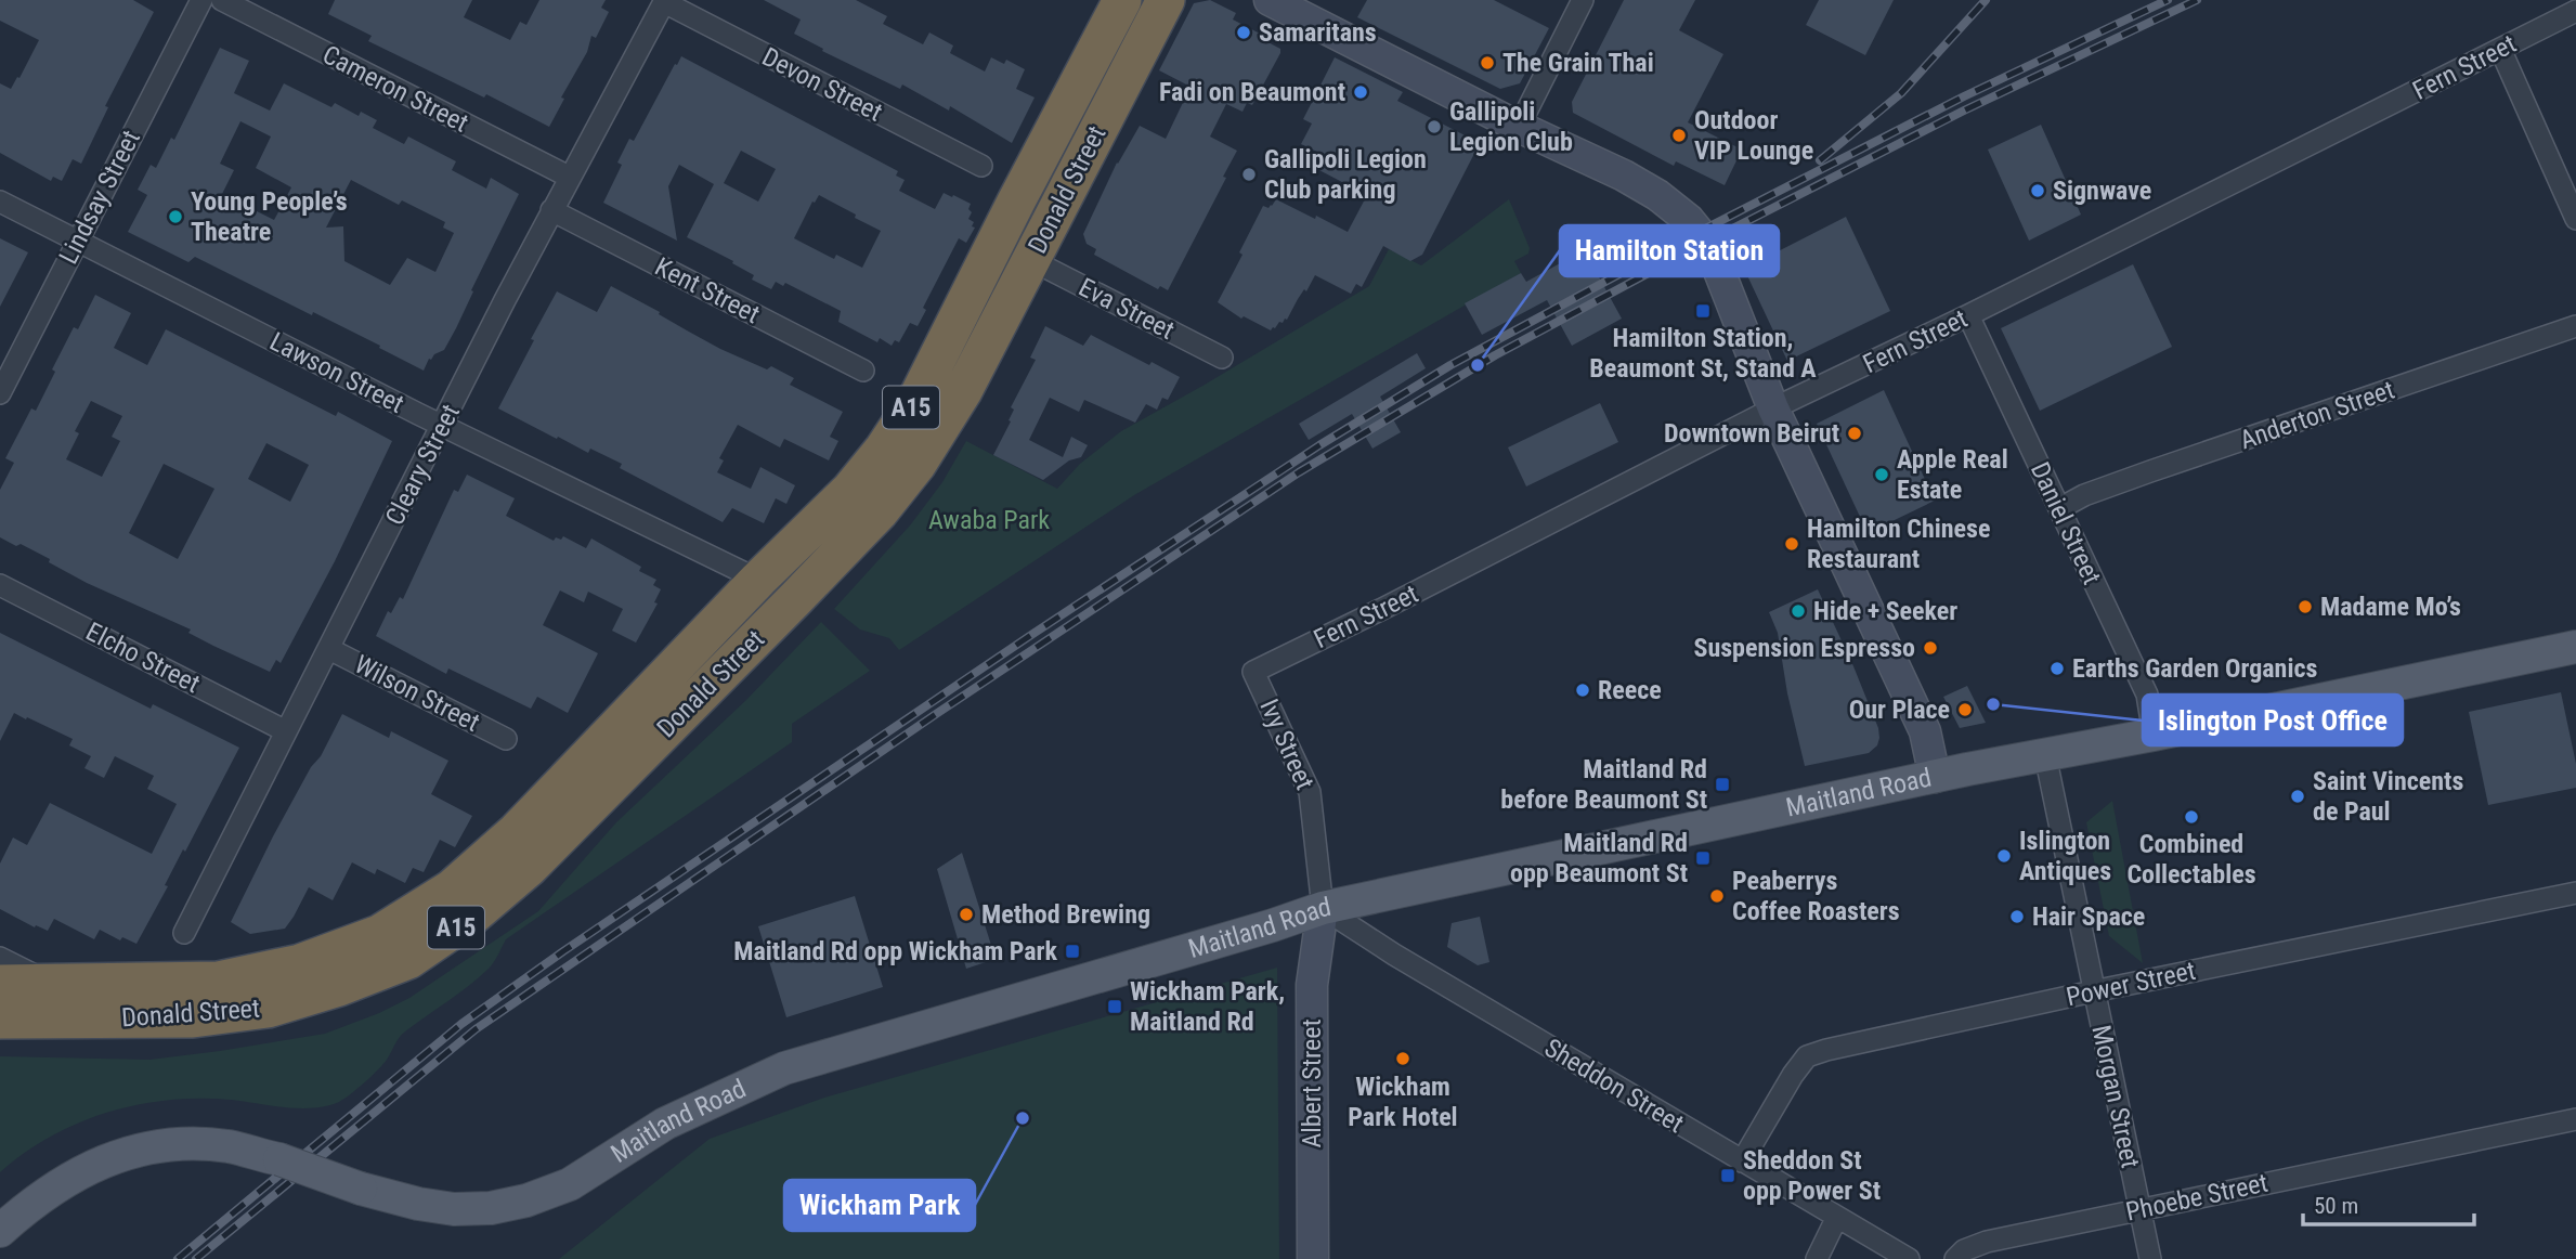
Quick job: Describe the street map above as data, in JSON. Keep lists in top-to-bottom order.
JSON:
{
  "streets": {
    "highway": ["Donald Street", "A15"],
    "main road": ["Maitland Road", "Albert Street"],
    "street": [
      "Fern Street",
      "Devon Street",
      "Cameron Street",
      "Lindsay Street",
      "Kent Street",
      "Eva Street",
      "Lawson Street",
      "Anderton Street",
      "Cleary Street",
      "Daniel Street",
      "Elcho Street",
      "Wilson Street",
      "Ivy Street",
      "Power Street",
      "Sheddon Street",
      "Morgan Street",
      "Phoebe Street"
    ]
  },
  "crossings": [
    ["Fern Street", "Daniel Street"],
    ["Fern Street", "Ivy Street"],
    ["Devon Street", "Cleary Street"],
    ["Cameron Street", "Cleary Street"],
    ["Donald Street", "Eva Street"],
    ["Donald Street", "Lawson Street"],
    ["Donald Street", "A15"],
    ["Lindsay Street", "Lawson Street"],
    ["Kent Street", "Cleary Street"],
    ["Lawson Street", "Cleary Street"],
    ["Anderton Street", "Daniel Street"],
    ["Cleary Street", "Elcho Street"],
    ["Cleary Street", "Wilson Street"],
    ["Daniel Street", "Maitland Road"],
    ["Ivy Street", "Maitland Road"],
    ["Ivy Street", "Albert Street"],
    ["Ivy Street", "Sheddon Street"],
    ["Maitland Road", "Albert Street"],
    ["Maitland Road", "Sheddon Street"],
    ["Maitland Road", "Morgan Street"],
    ["Power Street", "Sheddon Street"],
    ["Power Street", "Morgan Street"],
    ["Albert Street", "Sheddon Street"],
    ["Morgan Street", "Phoebe Street"]
  ],
  "parks": ["Awaba Park"],
  "places": {
    "other": [
      "Samaritans",
      "The Grain Thai",
      "Fadi on Beaumont",
      "Gallipoli Legion Club",
      "Outdoor VIP Lounge",
      "Gallipoli Legion Club parking",
      "Signwave",
      "Young People’s Theatre",
      "Hamilton Station",
      "Downtown Beirut",
      "Apple Real Estate",
      "Hamilton Chinese Restaurant",
      "Madame Mo’s",
      "Hide + Seeker",
      "Suspension Espresso",
      "Earths Garden Organics",
      "Reece",
      "Islington Post Office",
      "Our Place",
      "Saint Vincents de Paul",
      "Combined Collectables",
      "Islington Antiques",
      "Peaberrys Coffee Roasters",
      "Method Brewing",
      "Hair Space",
      "Wickham Park Hotel",
      "Wickham Park"
    ],
    "transit": [
      "Hamilton Station, Beaumont St, Stand A",
      "Maitland Rd before Beaumont St",
      "Maitland Rd opp Beaumont St",
      "Maitland Rd opp Wickham Park",
      "Wickham Park, Maitland Rd",
      "Sheddon St opp Power St"
    ]
  },
  "scale_bar": "50 m"
}
